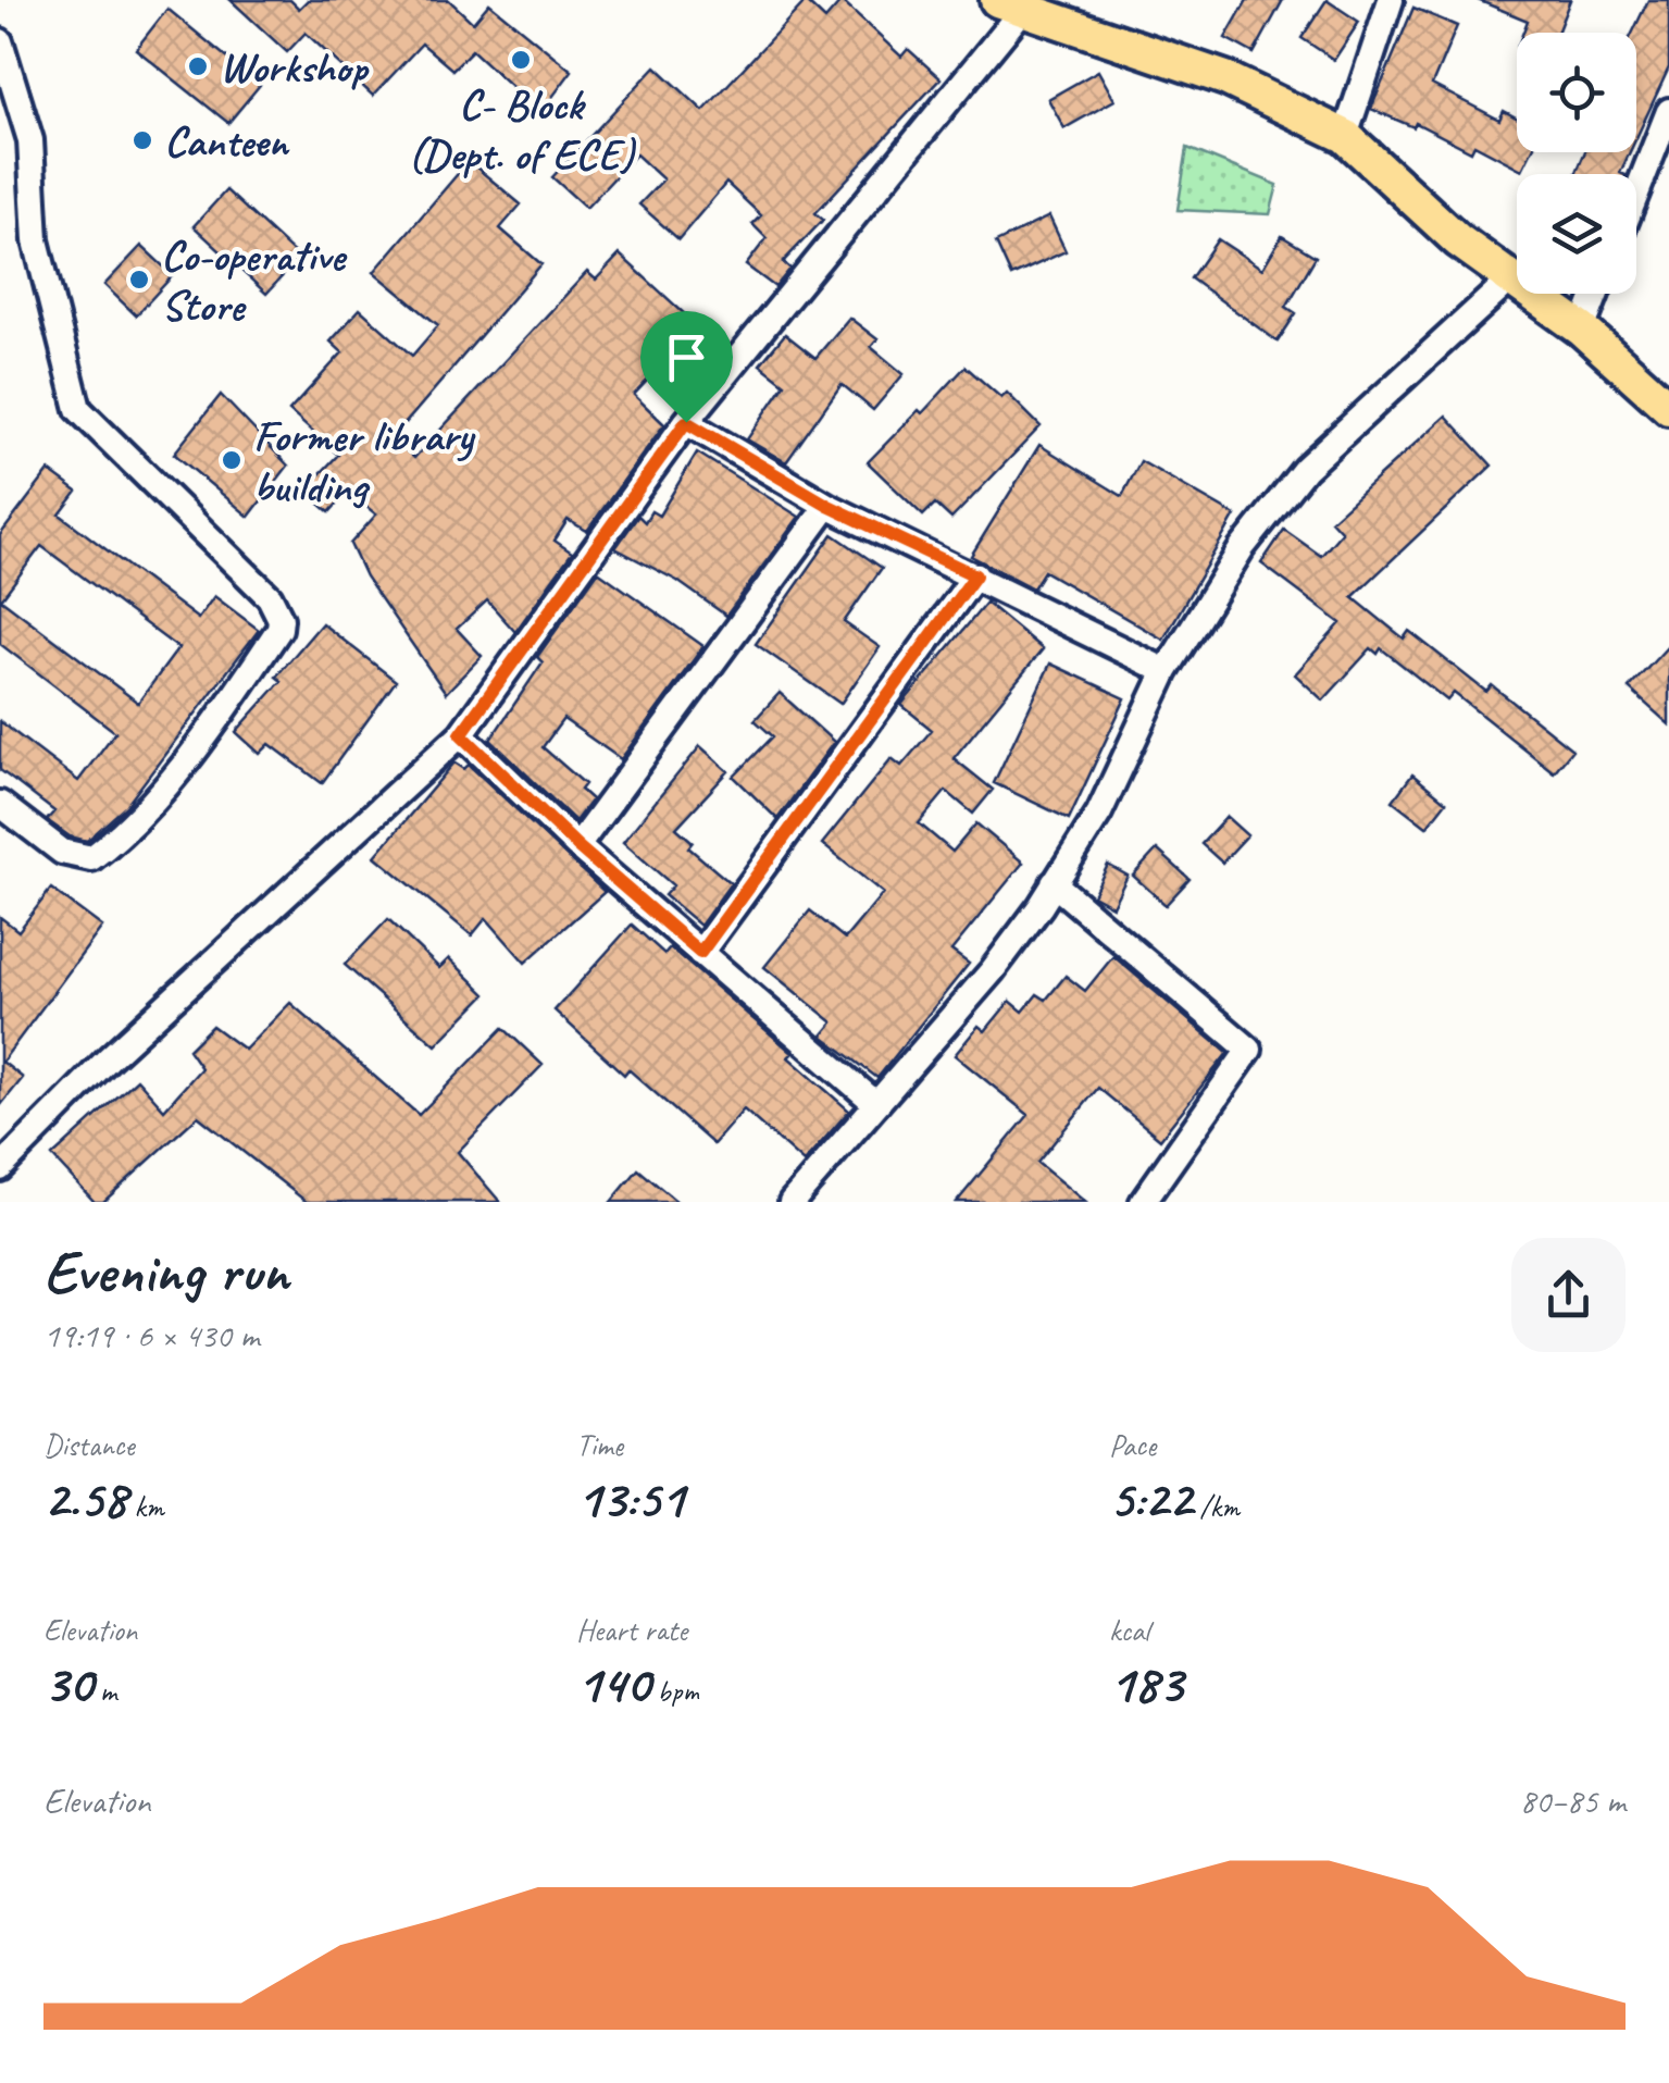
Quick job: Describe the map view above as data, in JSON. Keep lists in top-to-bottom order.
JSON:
{
  "places": [
    "C- Block (Dept. of ECE)",
    "Workshop",
    "Canteen",
    "Co-operative Store",
    "Former library building"
  ],
  "page": {
    "heading": ["Evening run", "19:19 · 6 × 430 m"],
    "stats": [
      ["Distance", "2.58 km"],
      ["Time", "13:51"],
      ["Pace", "5:22 /km"],
      ["Elevation", "30 m"],
      ["Heart rate", "140 bpm"],
      ["kcal", "183"]
    ],
    "chart": ["Elevation", "80–85 m"]
  }
}
